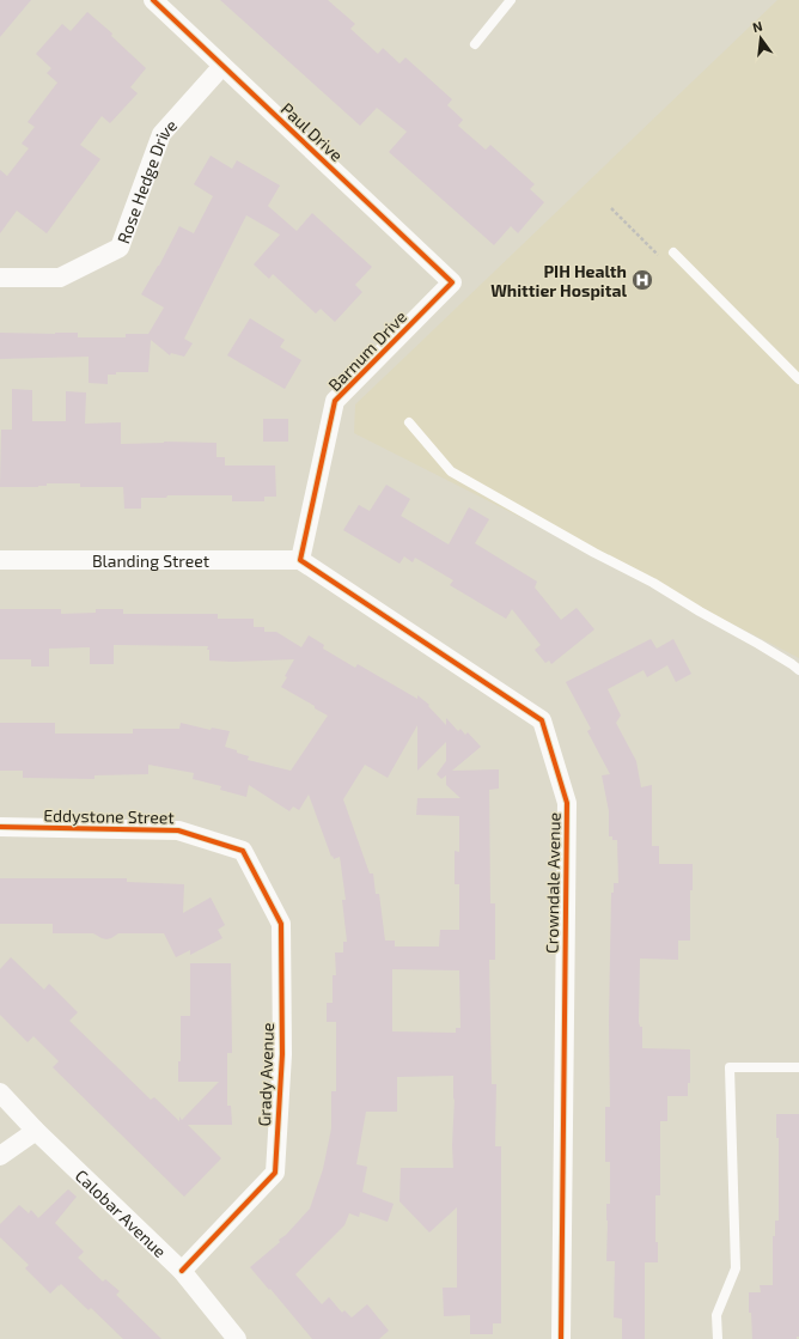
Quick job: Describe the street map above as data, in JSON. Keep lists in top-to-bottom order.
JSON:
{
  "streets": {
    "street": [
      "Paul Drive",
      "Rose Hedge Drive",
      "Barnum Drive",
      "Blanding Street",
      "Eddystone Street",
      "Crowndale Avenue",
      "Grady Avenue",
      "Calobar Avenue"
    ]
  },
  "crossings": [
    ["Paul Drive", "Rose Hedge Drive"],
    ["Paul Drive", "Barnum Drive"],
    ["Barnum Drive", "Blanding Street"],
    ["Barnum Drive", "Crowndale Avenue"],
    ["Blanding Street", "Crowndale Avenue"],
    ["Eddystone Street", "Grady Avenue"],
    ["Grady Avenue", "Calobar Avenue"]
  ],
  "places": {
    "hospital": ["PIH Health Whittier Hospital"]
  },
  "north": "top"
}
